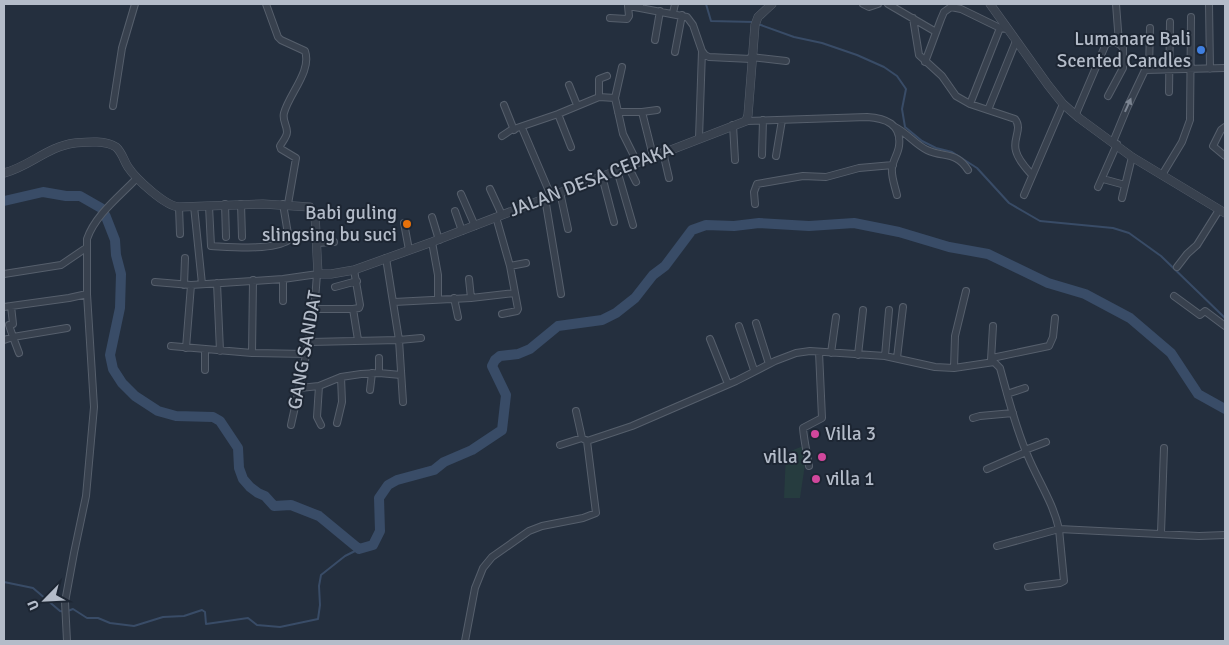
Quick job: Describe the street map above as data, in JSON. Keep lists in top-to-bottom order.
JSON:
{
  "streets": {
    "street": ["JALAN DESA CEPAKA", "GANG SANDAT"]
  },
  "crossings": [
    ["JALAN DESA CEPAKA", "GANG SANDAT"]
  ],
  "places": [
    "Lumanare Bali Scented Candles",
    "Babi guling slingsing bu suci",
    "Villa 3",
    "villa 2",
    "villa 1"
  ],
  "north": "bottom left"
}
